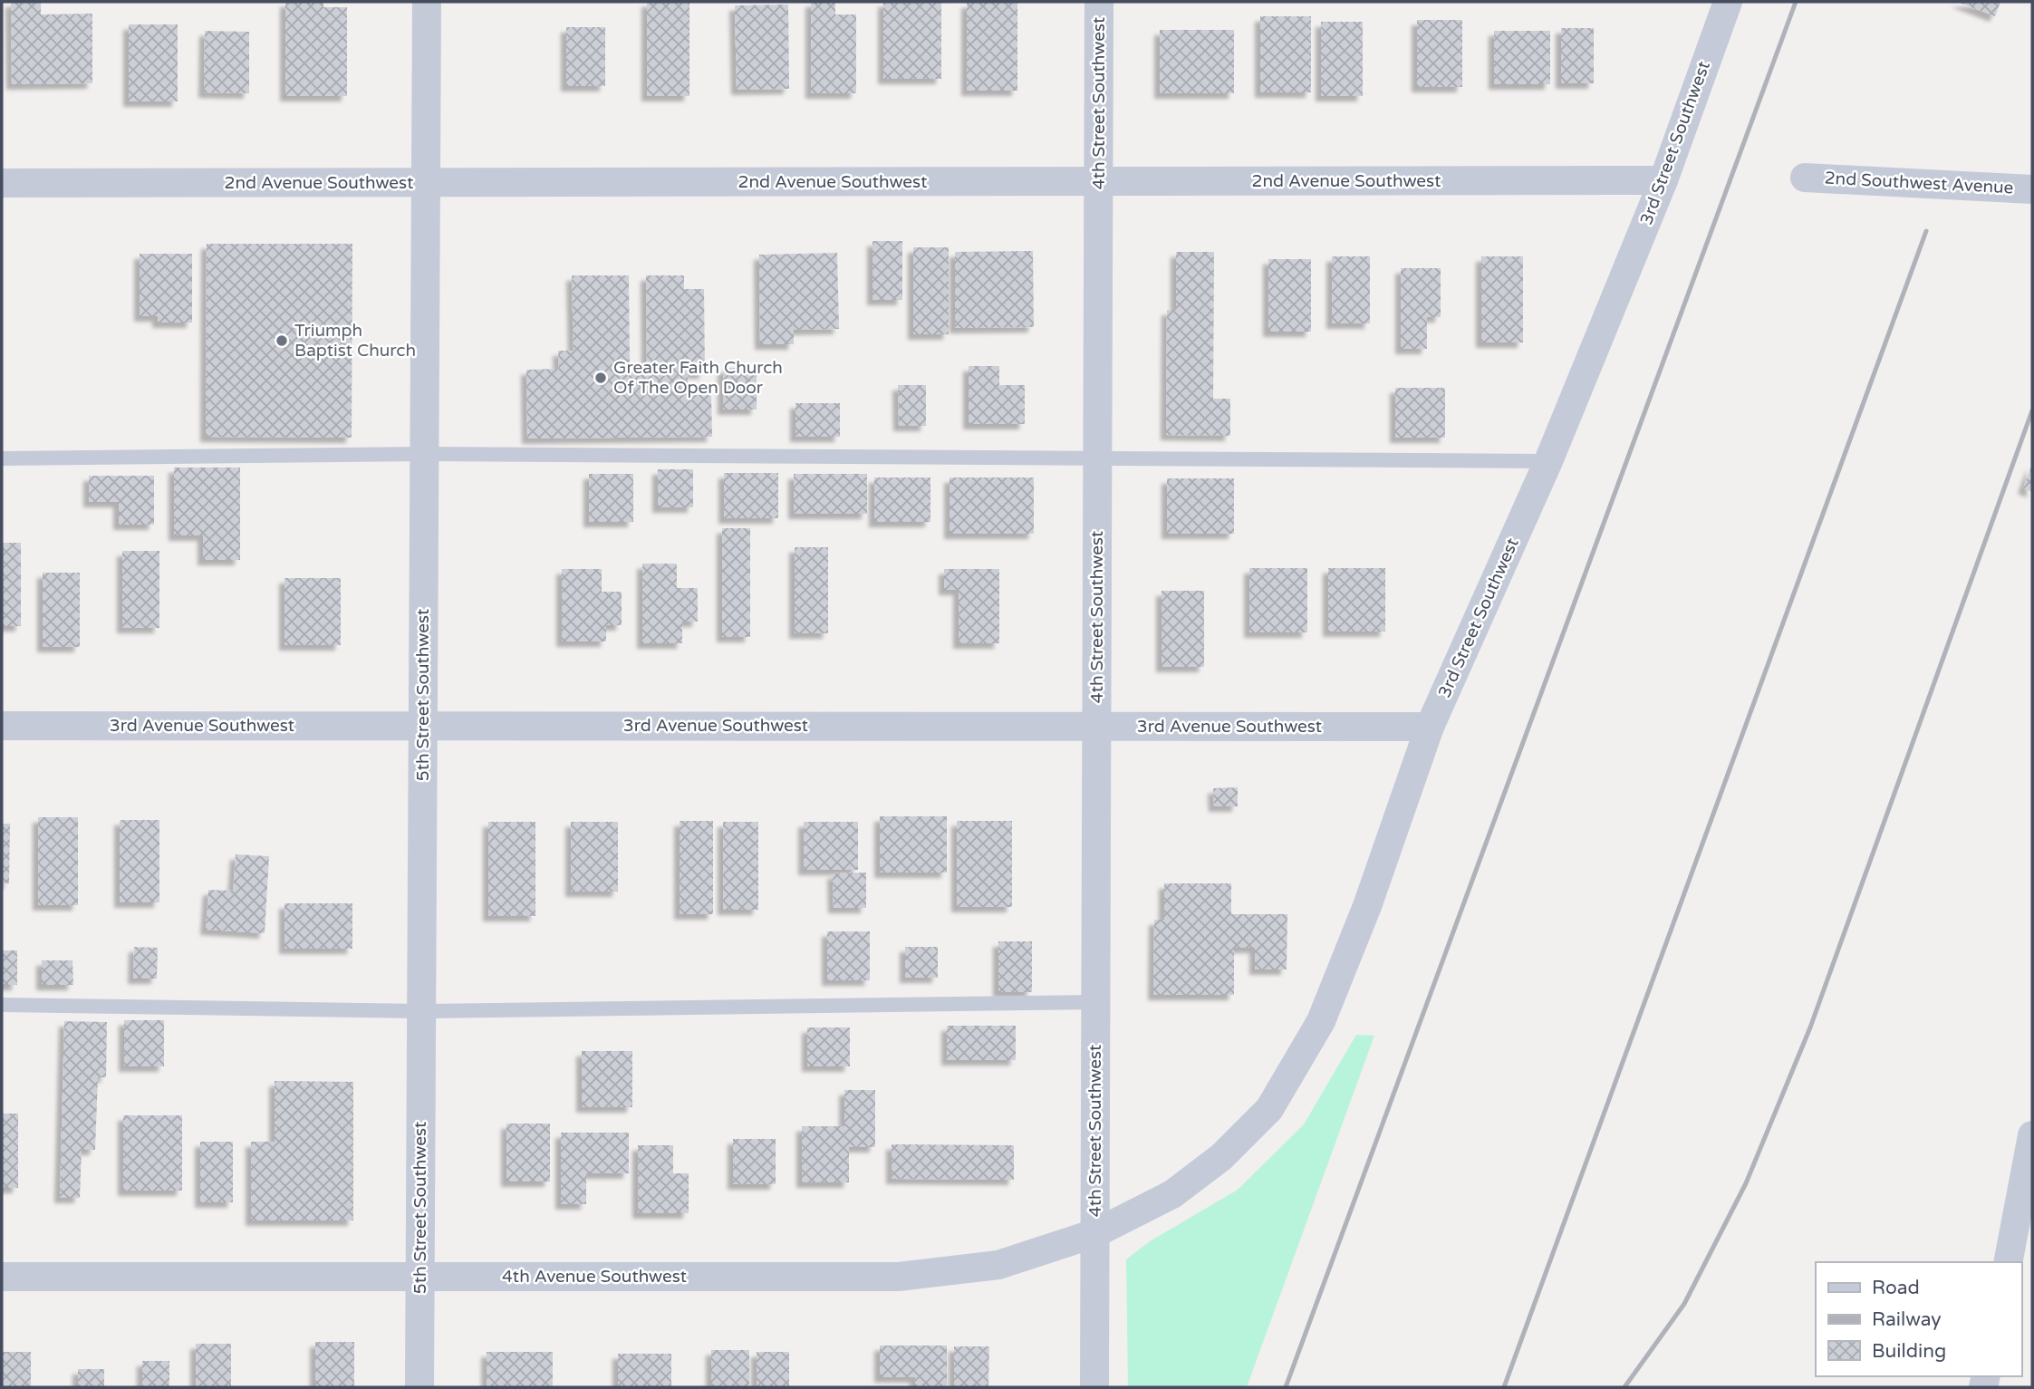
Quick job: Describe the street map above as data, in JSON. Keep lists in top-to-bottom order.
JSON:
{
  "streets": {
    "street": [
      "4th Street Southwest",
      "3rd Street Southwest",
      "2nd Avenue Southwest",
      "2nd Southwest Avenue",
      "5th Street Southwest",
      "3rd Avenue Southwest",
      "4th Avenue Southwest"
    ]
  },
  "crossings": [
    ["4th Street Southwest", "2nd Avenue Southwest"],
    ["4th Street Southwest", "3rd Avenue Southwest"],
    ["4th Street Southwest", "4th Avenue Southwest"],
    ["3rd Street Southwest", "2nd Avenue Southwest"],
    ["3rd Street Southwest", "3rd Avenue Southwest"],
    ["3rd Street Southwest", "4th Avenue Southwest"],
    ["2nd Avenue Southwest", "5th Street Southwest"],
    ["5th Street Southwest", "3rd Avenue Southwest"],
    ["5th Street Southwest", "4th Avenue Southwest"]
  ],
  "places": ["Triumph Baptist Church", "Greater Faith Church Of The Open Door"],
  "legend": ["Road", "Railway", "Building"]
}
